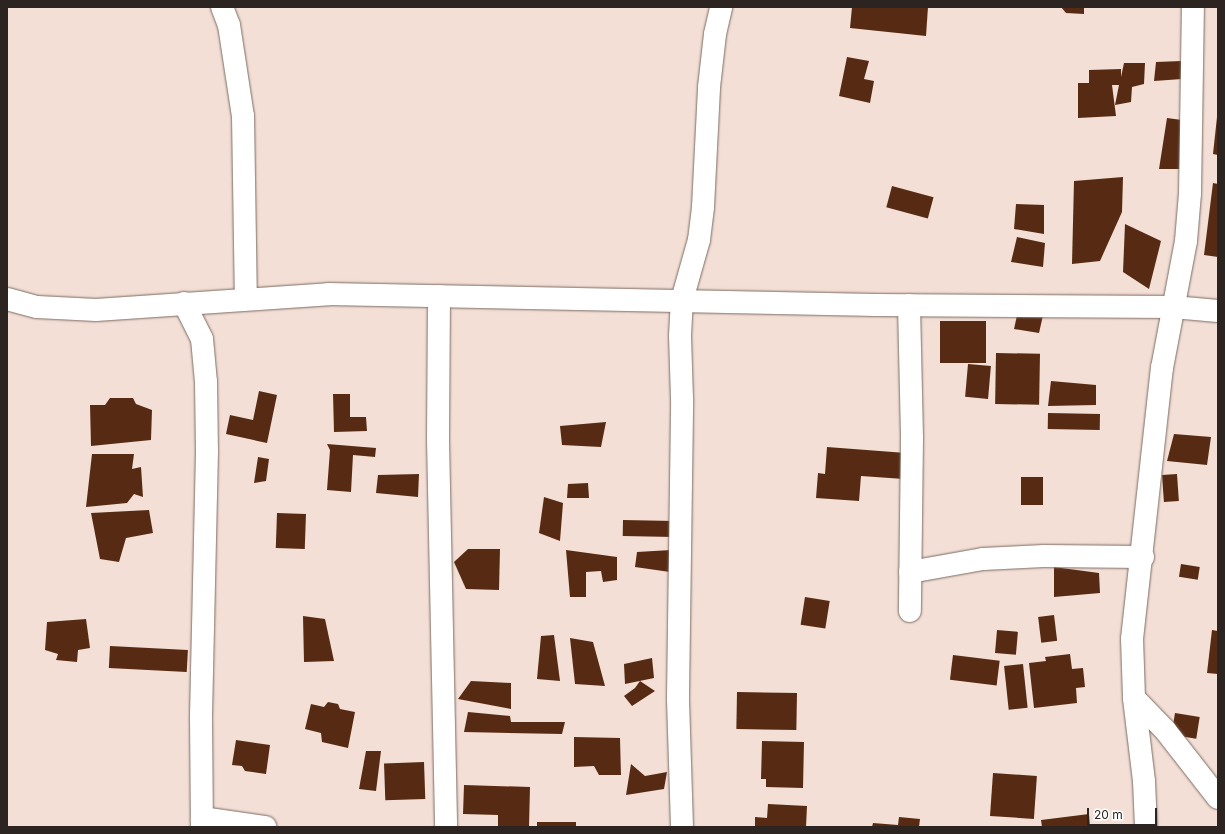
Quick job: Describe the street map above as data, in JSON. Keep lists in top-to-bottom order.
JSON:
{
  "scale_bar": "20 m"
}
